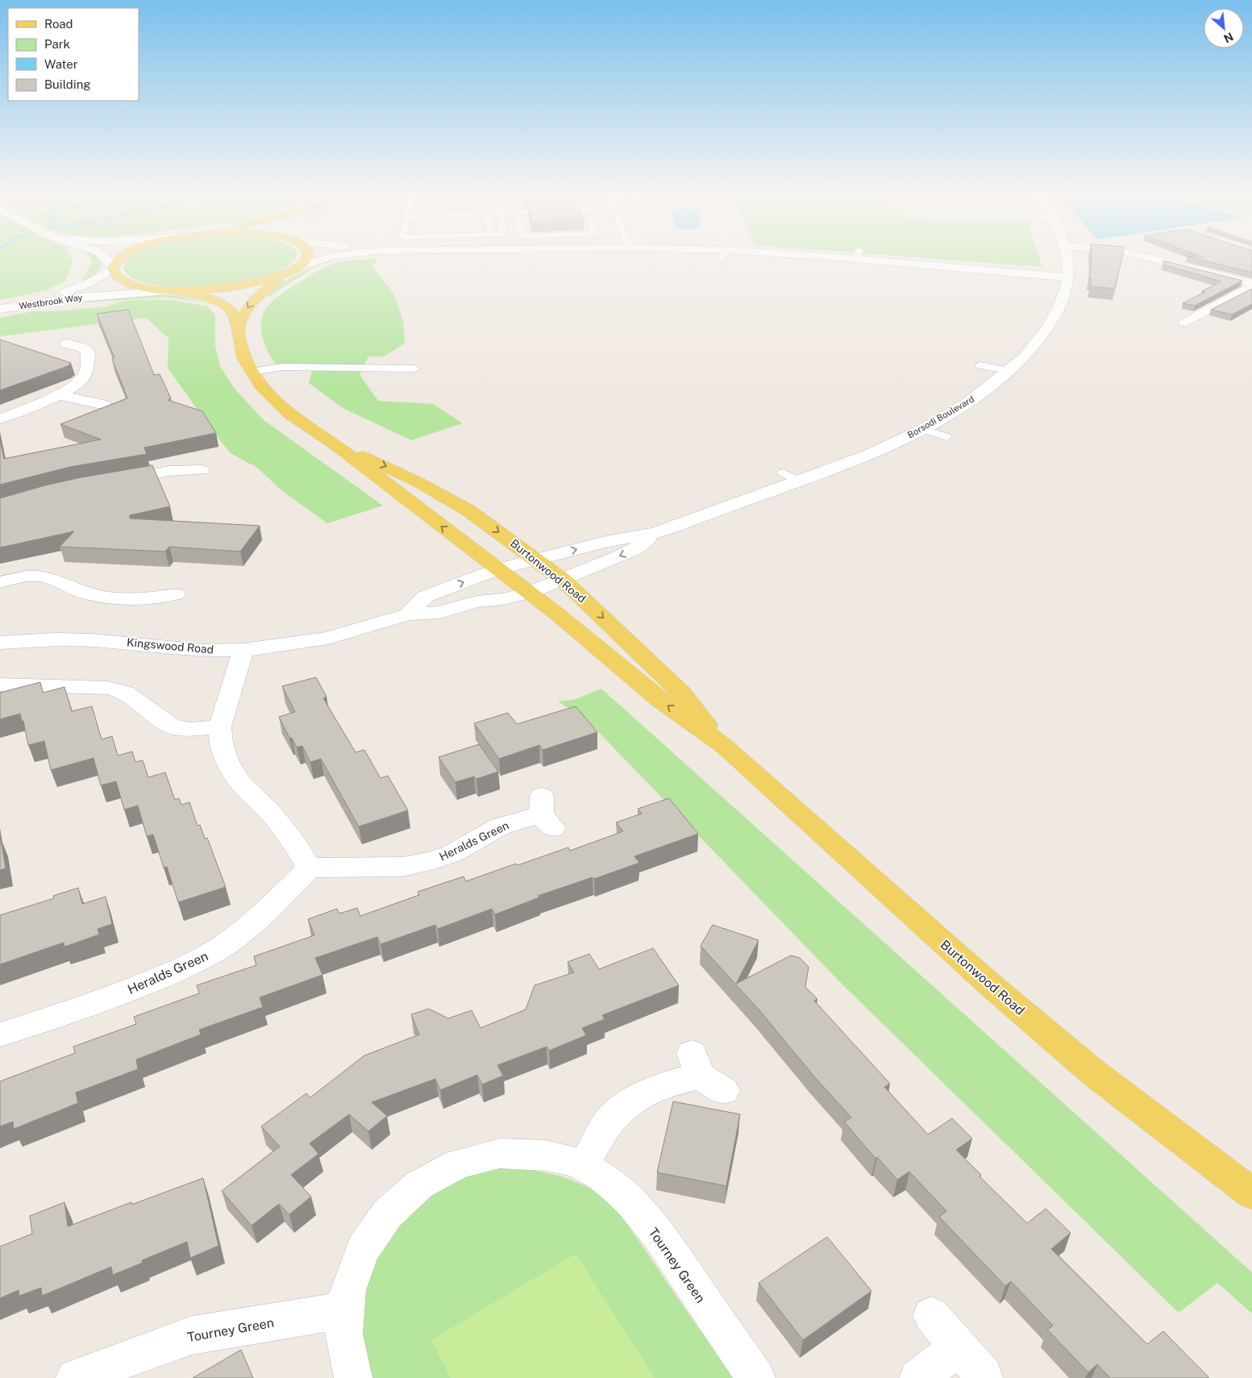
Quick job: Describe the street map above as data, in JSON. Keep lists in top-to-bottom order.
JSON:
{
  "streets": {
    "main road": ["Burtonwood Road"],
    "street": [
      "Westbrook Way",
      "Borsodi Boulevard",
      "Kingswood Road",
      "Heralds Green",
      "Tourney Green"
    ]
  },
  "crossings": [
    ["Westbrook Way", "Burtonwood Road"],
    ["Borsodi Boulevard", "Burtonwood Road"],
    ["Borsodi Boulevard", "Kingswood Road"],
    ["Burtonwood Road", "Kingswood Road"]
  ],
  "legend": [
    "Road",
    "Park",
    "Water",
    "Building"
  ],
  "north": "bottom right"
}
